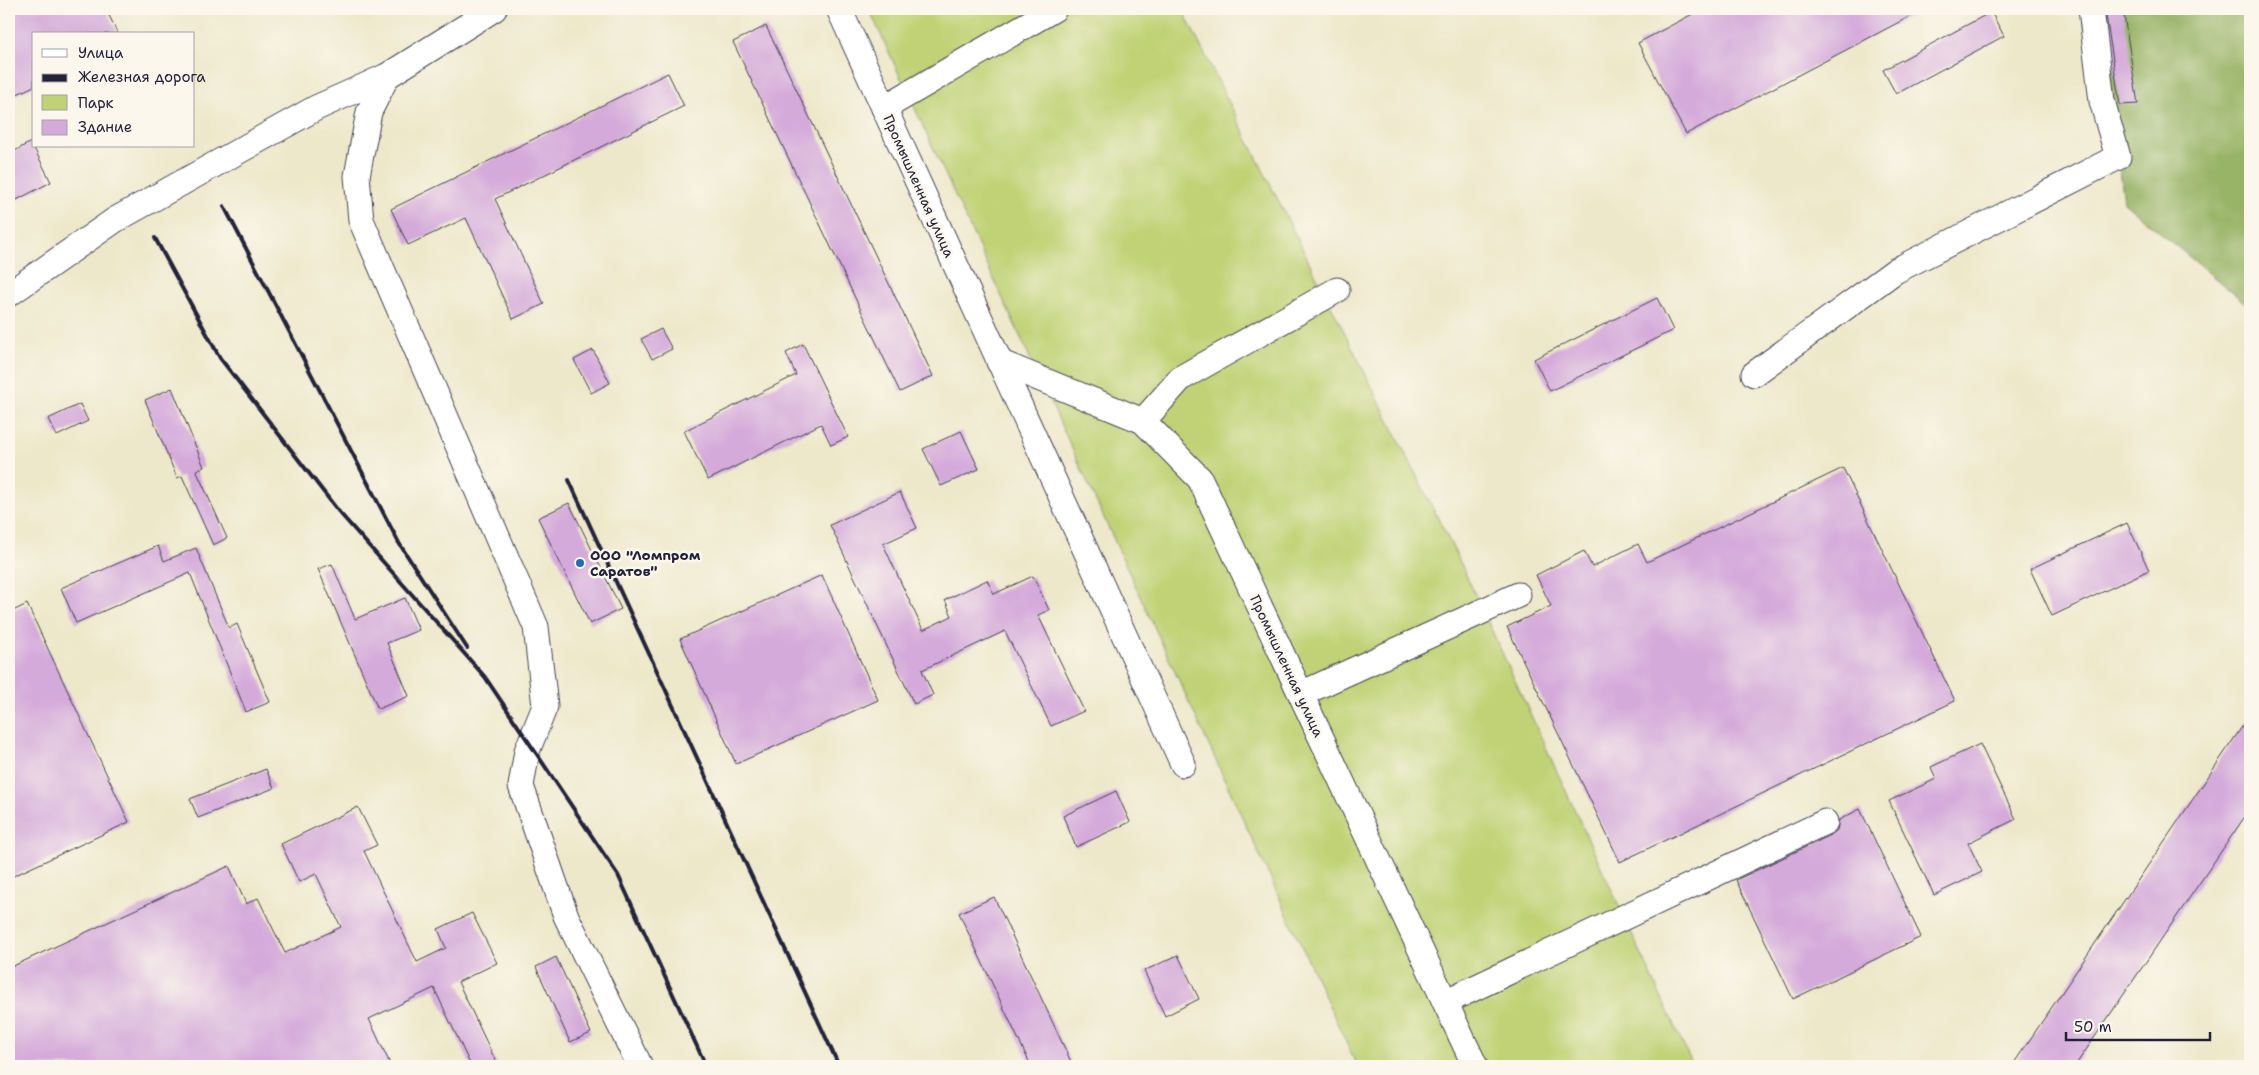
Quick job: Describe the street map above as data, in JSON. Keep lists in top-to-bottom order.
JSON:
{
  "streets": {
    "street": ["Промышленная улица"]
  },
  "places": ["ООО \"Ломпром Саратов\""],
  "legend": [
    "Улица",
    "Железная дорога",
    "Парк",
    "Здание"
  ],
  "scale_bar": "50 m"
}
